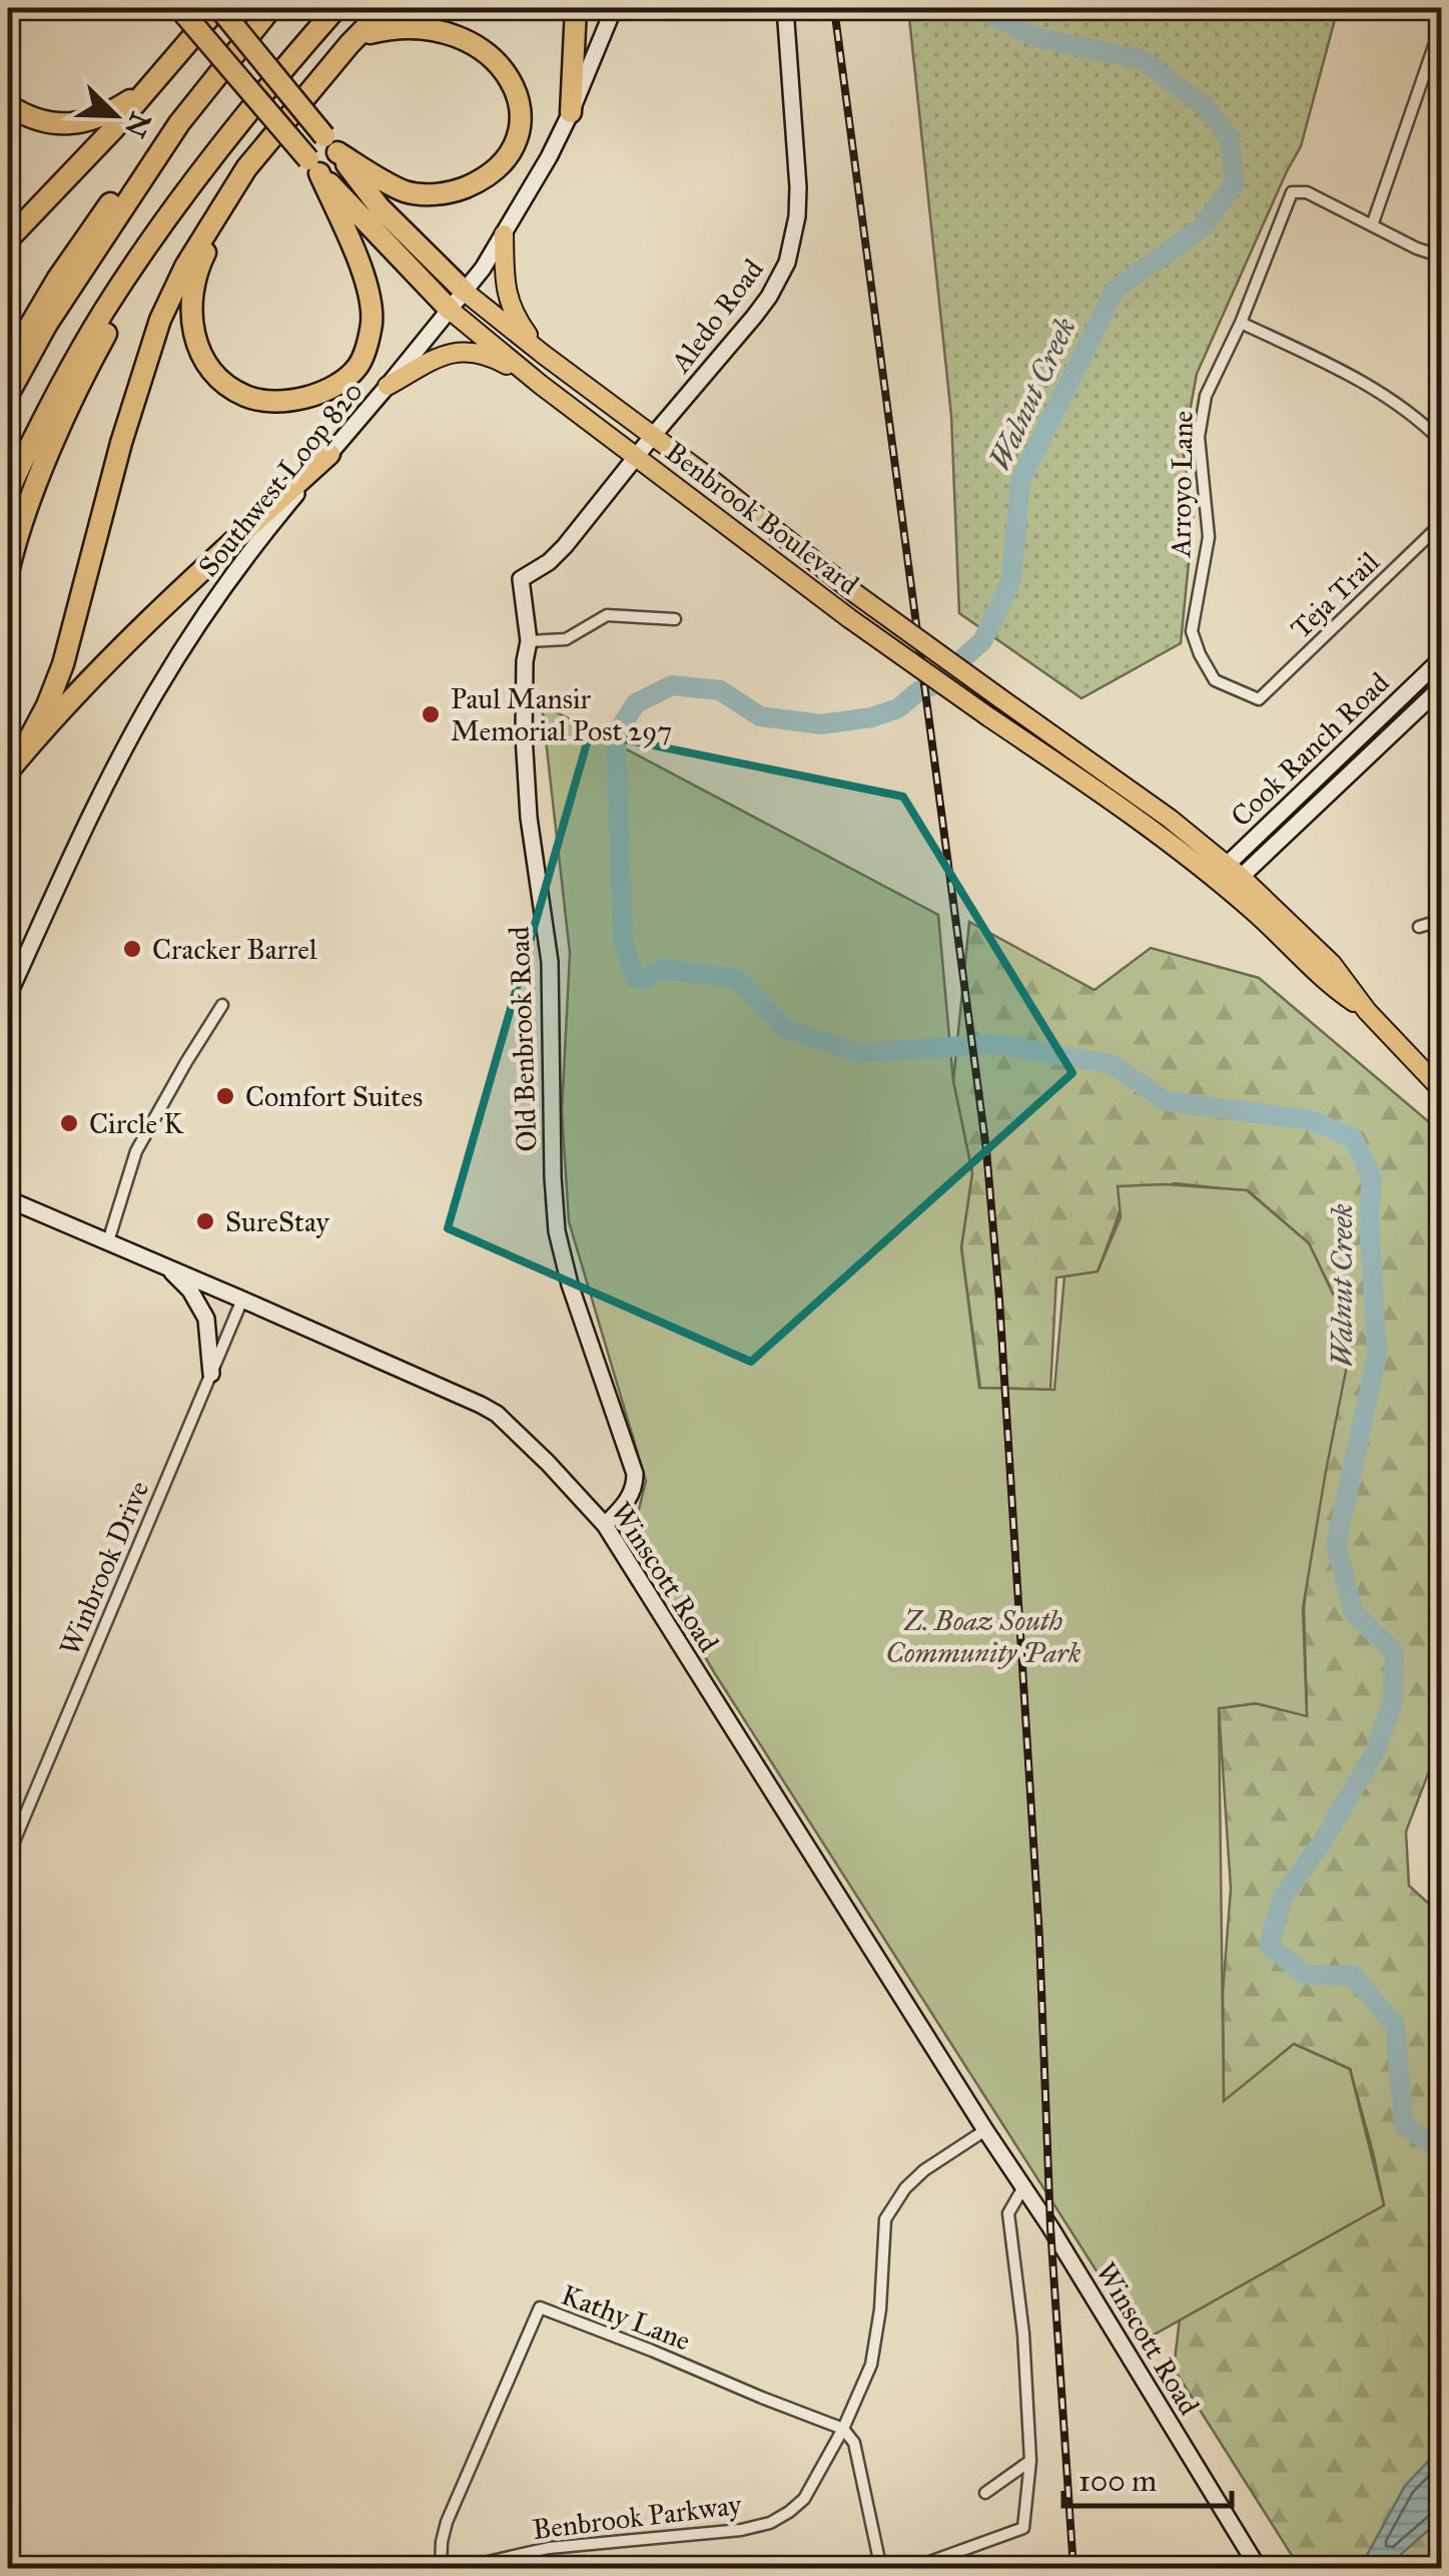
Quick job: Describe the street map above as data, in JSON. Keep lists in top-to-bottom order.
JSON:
{
  "streets": {
    "highway": ["Benbrook Boulevard"],
    "main road": [
      "Aledo Road",
      "Southwest Loop 820",
      "Cook Ranch Road",
      "Old Benbrook Road",
      "Winscott Road"
    ],
    "street": [
      "Arroyo Lane",
      "Teja Trail",
      "Winbrook Drive",
      "Kathy Lane",
      "Benbrook Parkway"
    ]
  },
  "crossings": [
    ["Aledo Road", "Benbrook Boulevard"],
    ["Aledo Road", "Old Benbrook Road"],
    ["Southwest Loop 820", "Benbrook Boulevard"],
    ["Arroyo Lane", "Teja Trail"],
    ["Benbrook Boulevard", "Cook Ranch Road"],
    ["Benbrook Boulevard", "Old Benbrook Road"],
    ["Old Benbrook Road", "Winscott Road"],
    ["Winbrook Drive", "Winscott Road"],
    ["Winscott Road", "Benbrook Parkway"],
    ["Kathy Lane", "Benbrook Parkway"]
  ],
  "water": ["Walnut Creek"],
  "parks": ["Z. Boaz South Community Park"],
  "places": [
    "Paul Mansir Memorial Post 297",
    "Cracker Barrel",
    "Comfort Suites",
    "Circle K",
    "SureStay"
  ],
  "scale_bar": "100 m",
  "north": "bottom right"
}
